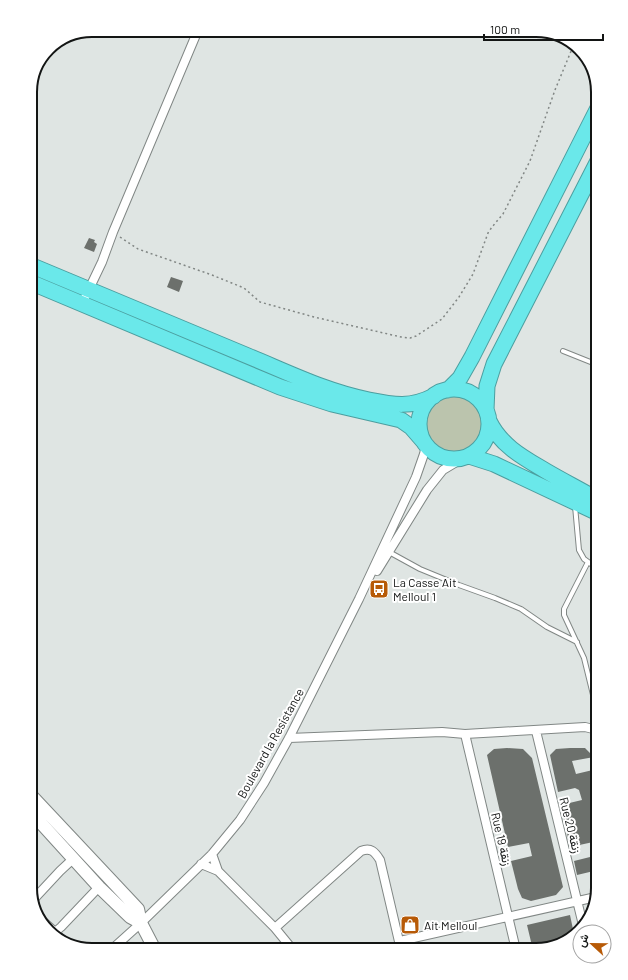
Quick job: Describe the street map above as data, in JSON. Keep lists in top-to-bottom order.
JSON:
{
  "streets": {
    "street": ["Boulevard la Resistance", "Rue 20 زنقة", "Rue 19 زنقة"]
  },
  "places": {
    "bus stop": ["La Casse Ait Melloul 1"],
    "shop": ["Ait Melloul"]
  },
  "scale_bar": "100 m",
  "north": "left"
}
